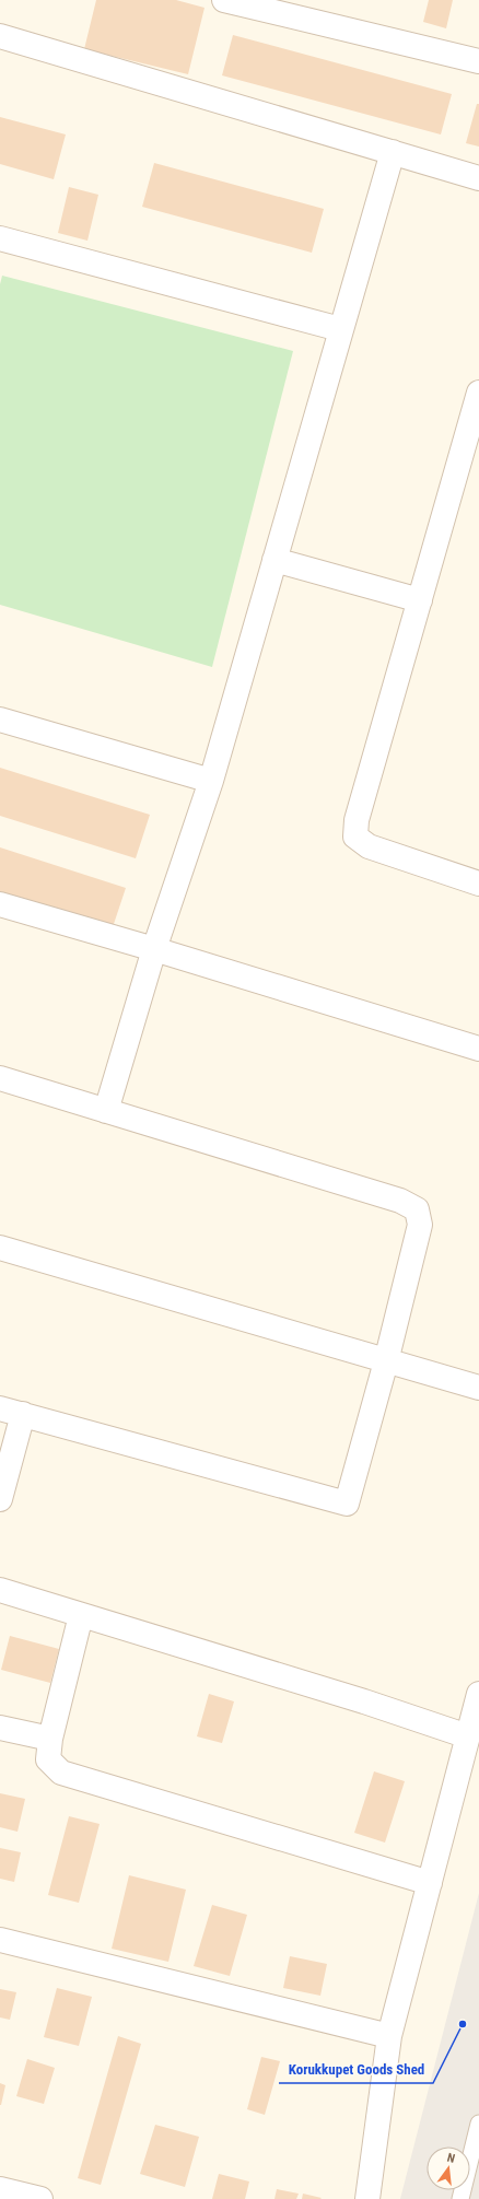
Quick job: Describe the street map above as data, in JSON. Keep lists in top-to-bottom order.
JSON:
{
  "places": ["Korukkupet Goods Shed"],
  "north": "top"
}
